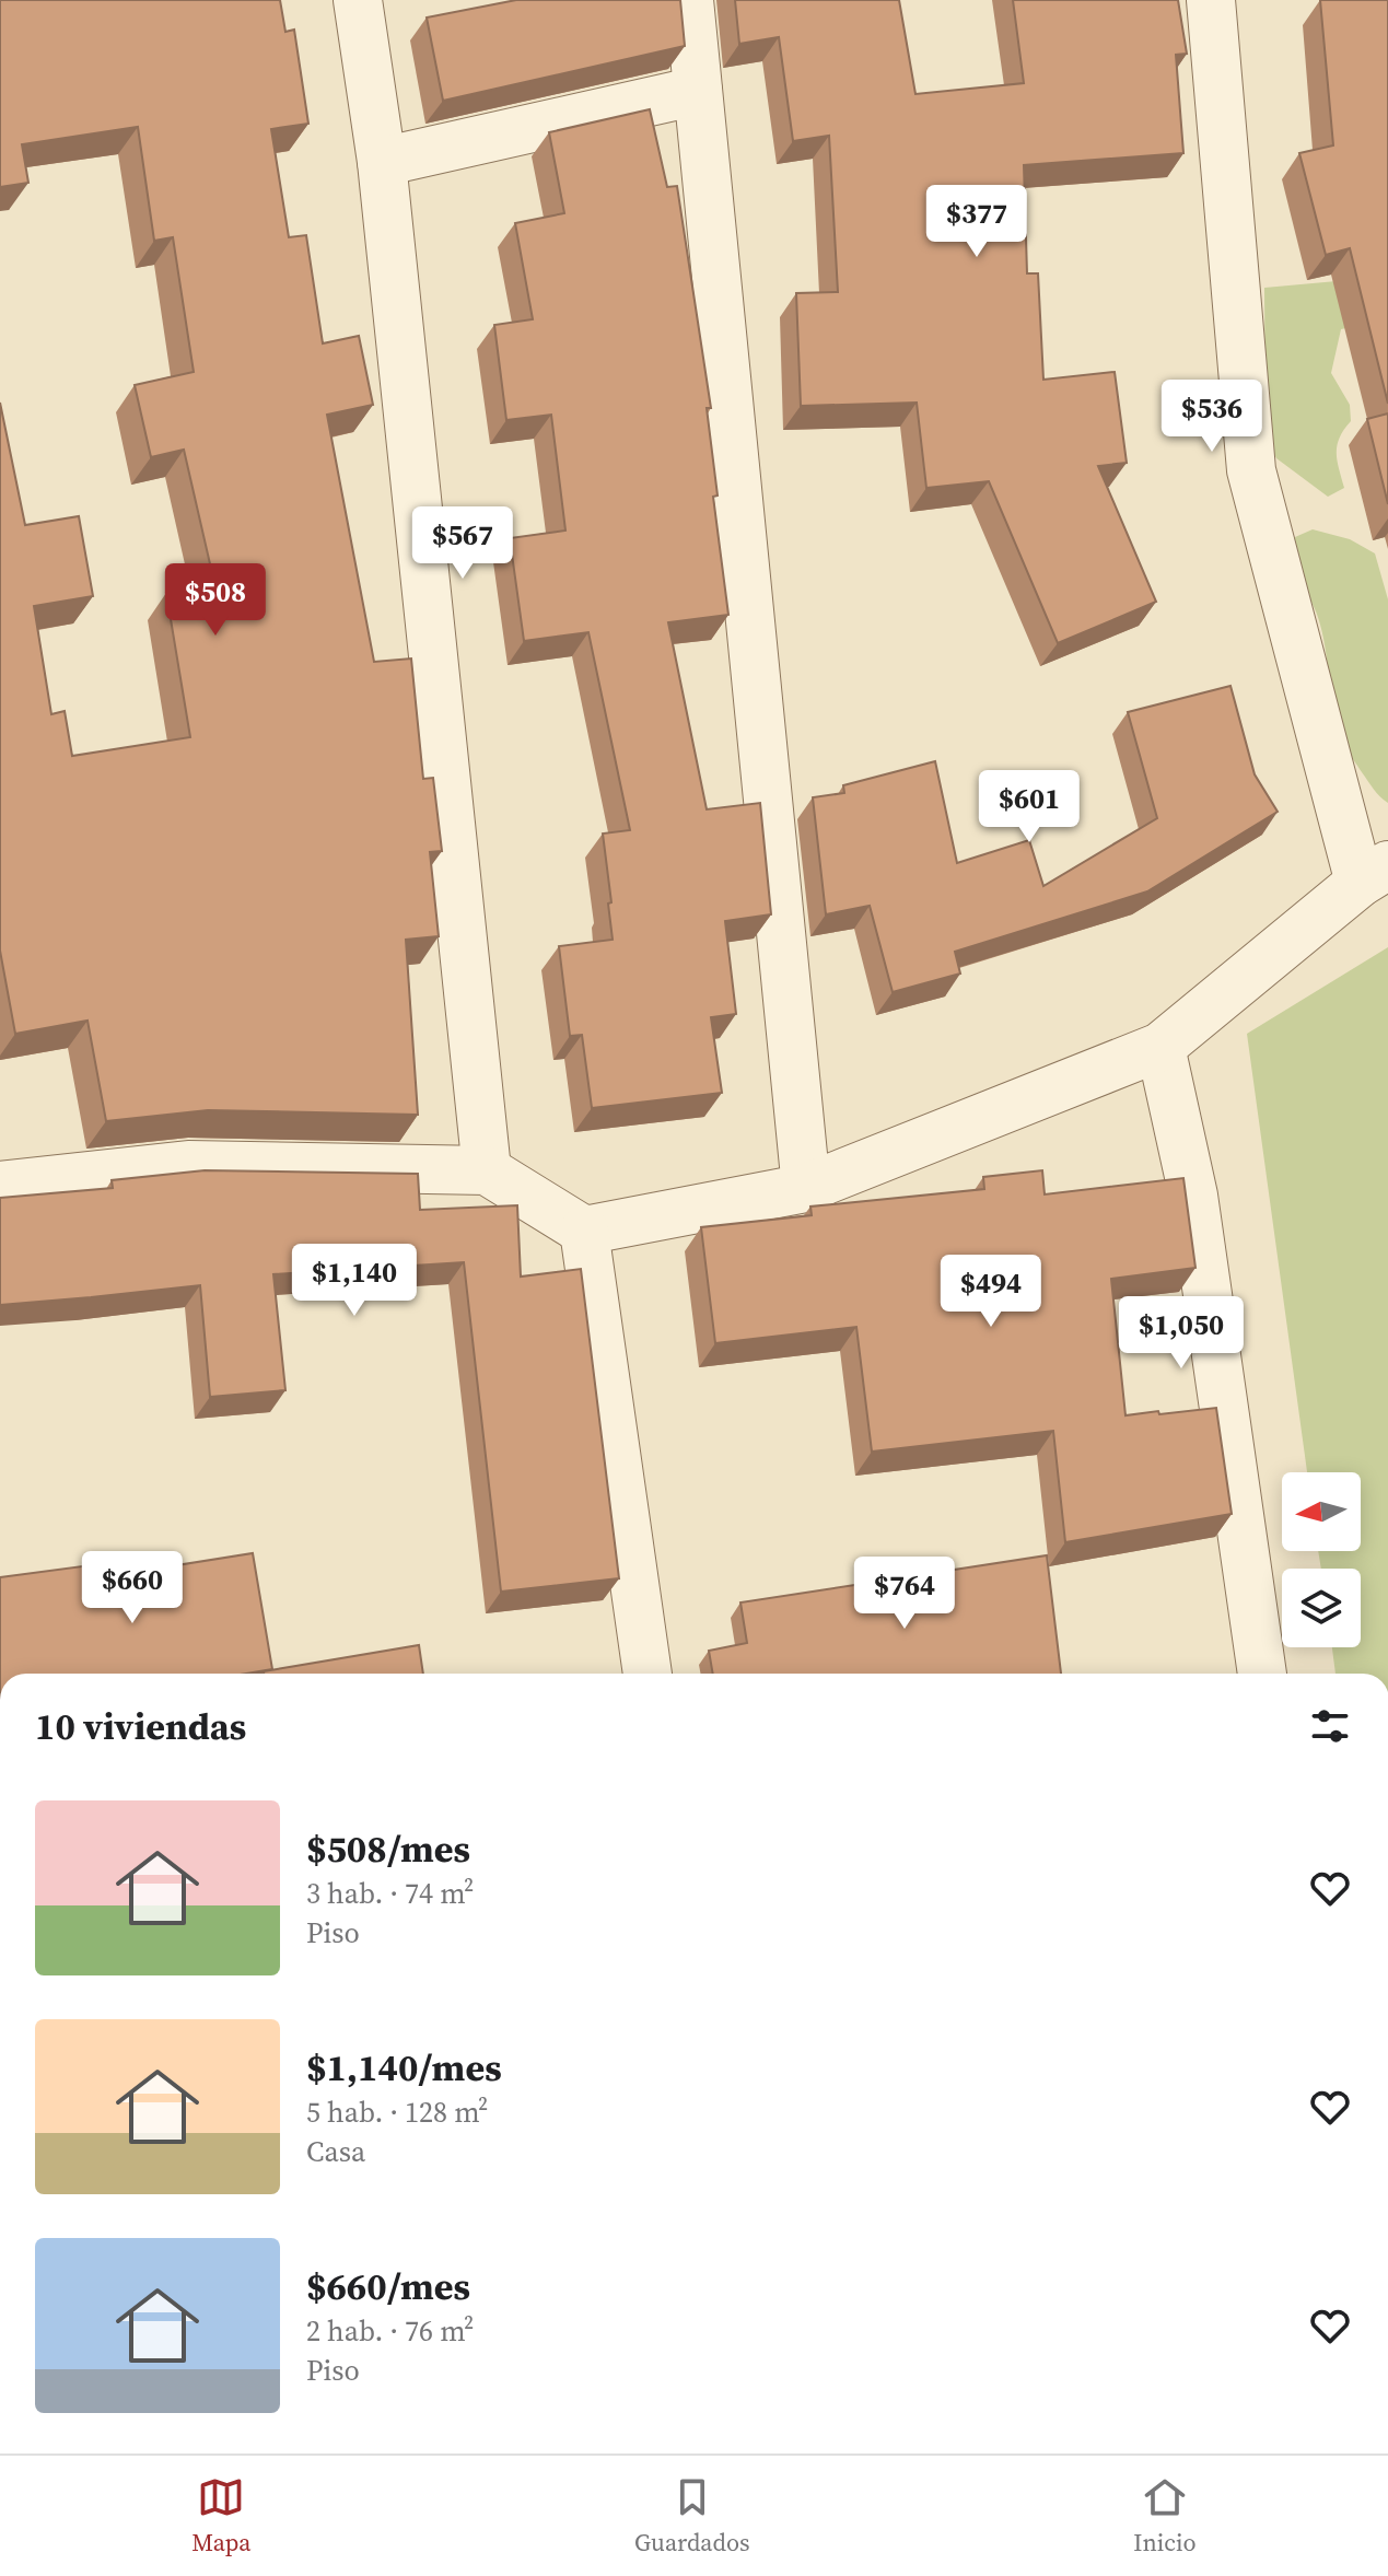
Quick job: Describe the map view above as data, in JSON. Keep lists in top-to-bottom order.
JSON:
{
  "north": "left",
  "page": {
    "price": [
      "$377",
      "$536",
      "$567",
      "$508",
      "$601",
      "$1,140",
      "$494",
      "$1,050",
      "$660",
      "$764"
    ],
    "heading": "10 viviendas",
    "list": [
      {
        "name": "$508/mes",
        "note": "3 hab. · 74 m² · Piso"
      },
      {
        "name": "$1,140/mes",
        "note": "5 hab. · 128 m² · Casa"
      },
      {
        "name": "$660/mes",
        "note": "2 hab. · 76 m² · Piso"
      }
    ],
    "tabs": ["Mapa", "Guardados", "Inicio"]
  }
}
